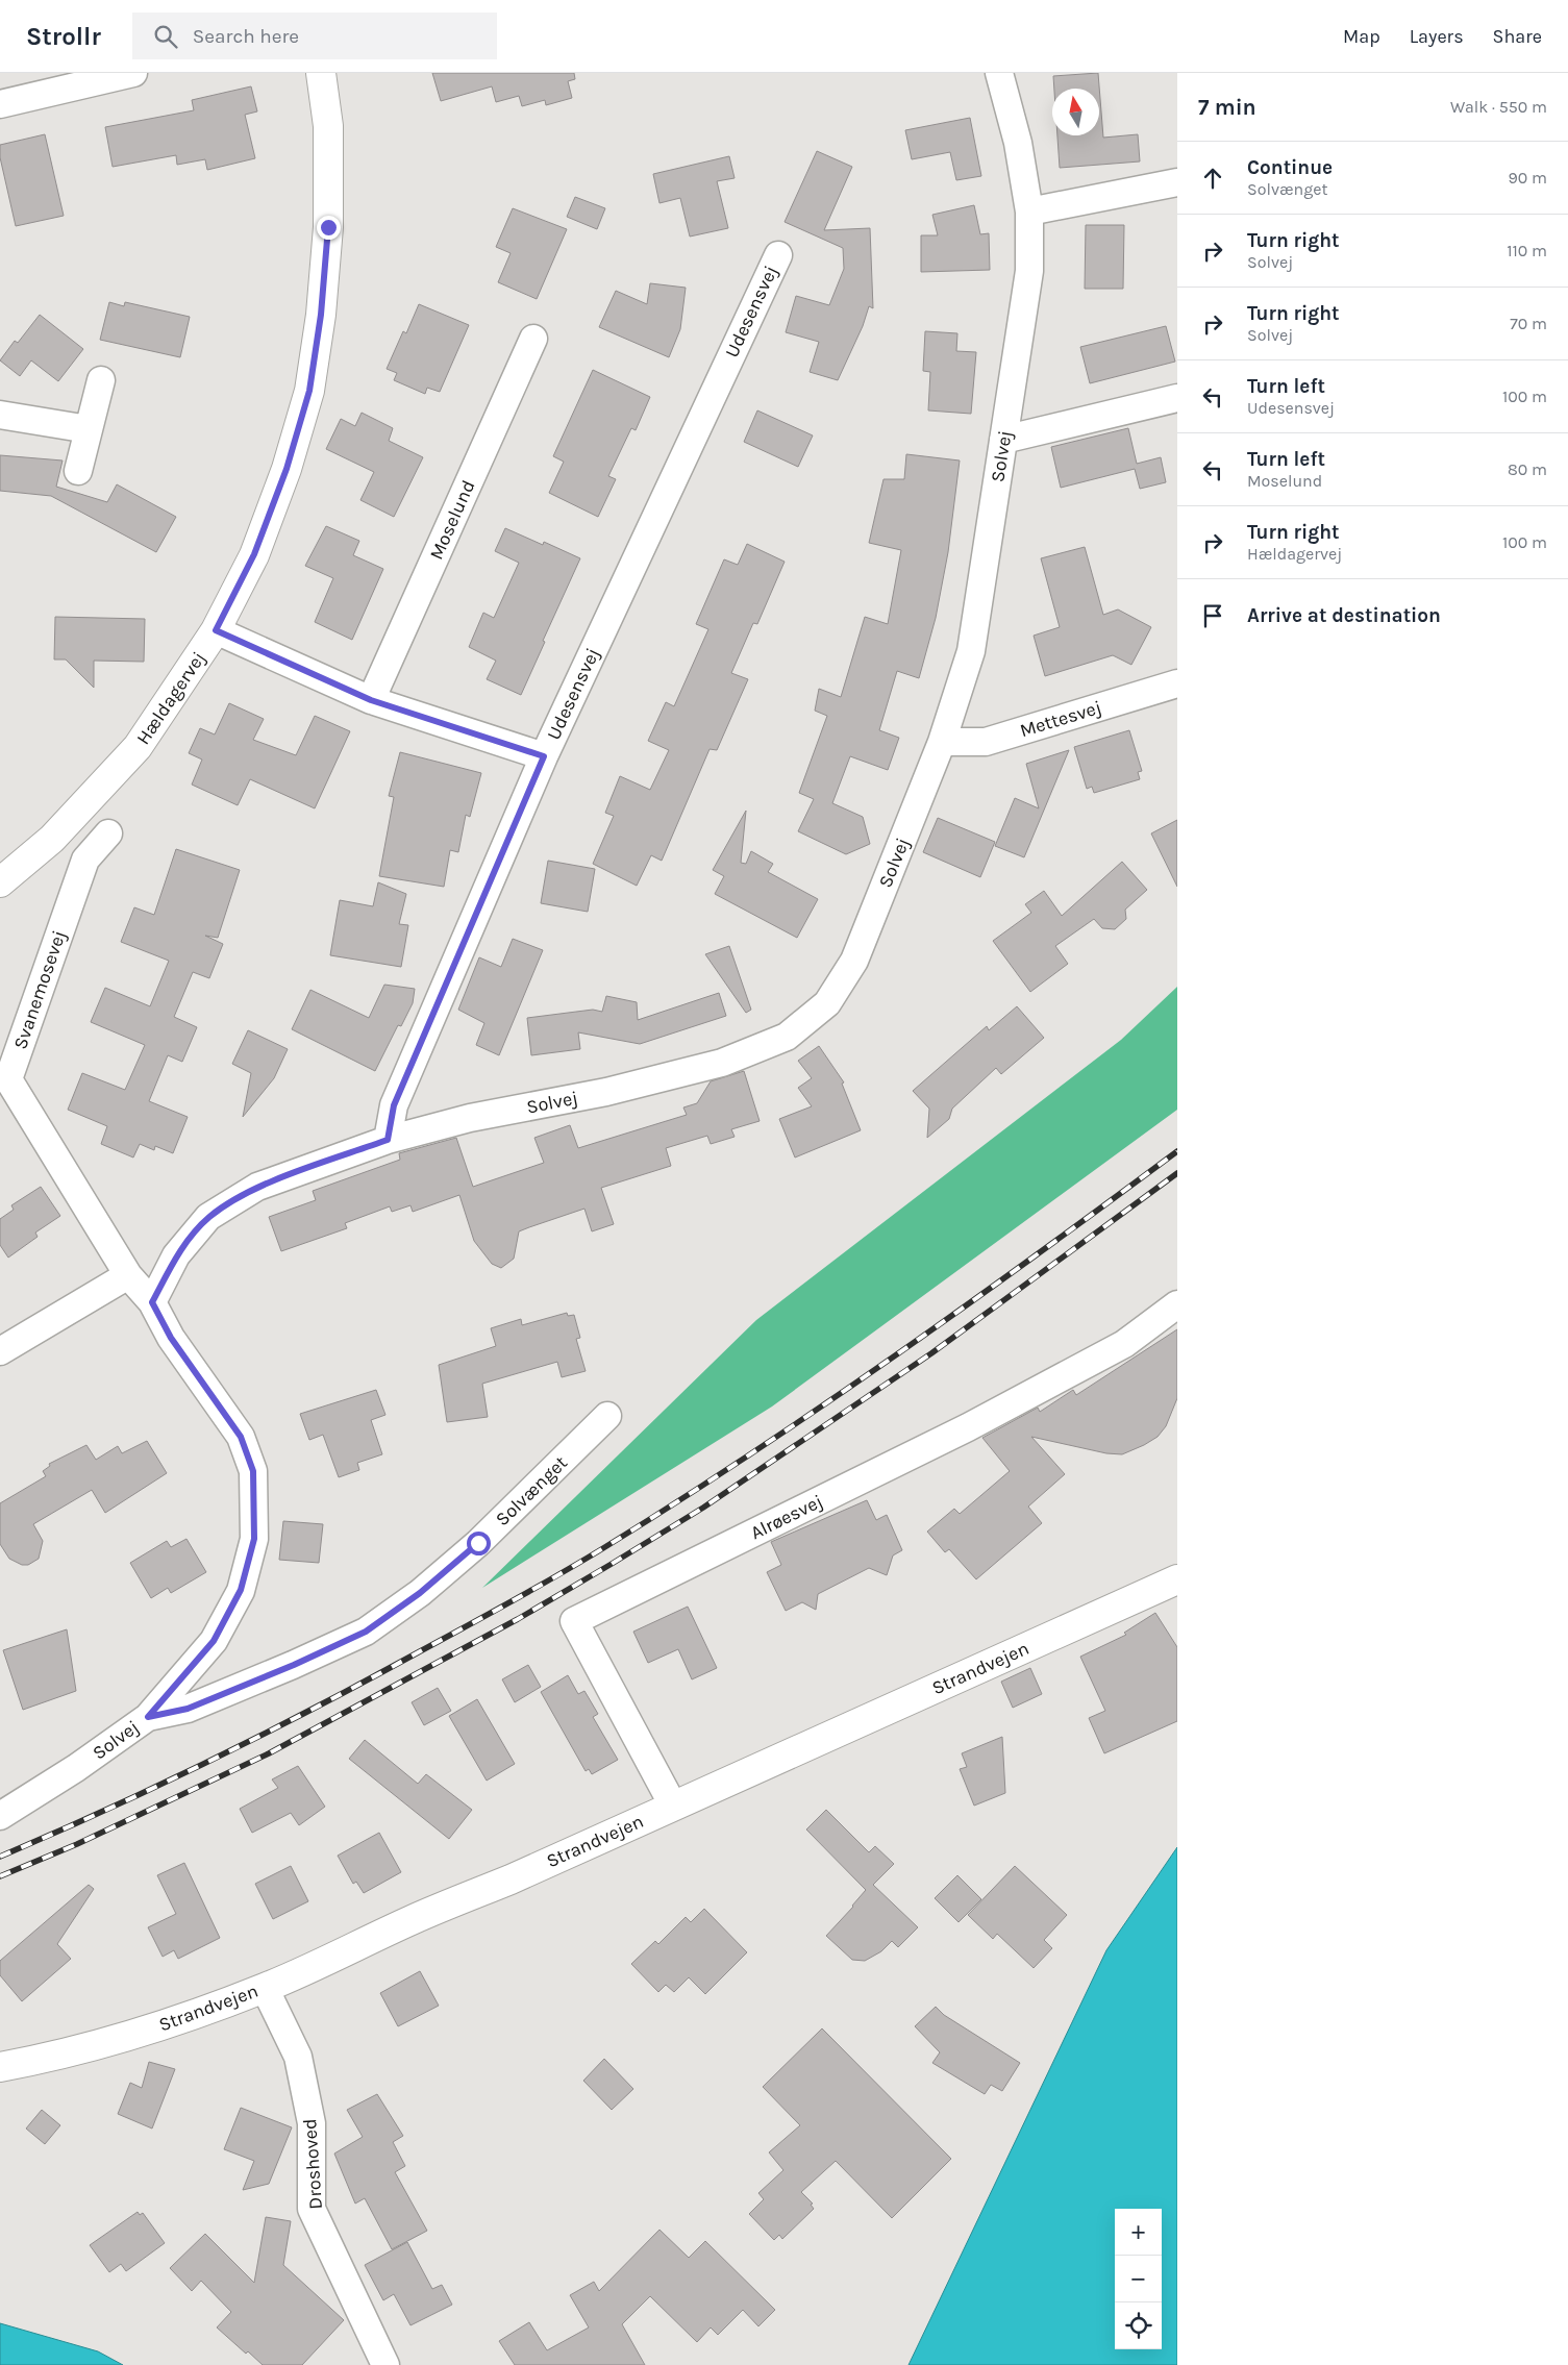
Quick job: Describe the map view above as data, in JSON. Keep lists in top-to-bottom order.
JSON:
{
  "streets": {
    "street": [
      "Udesensvej",
      "Solvej",
      "Moselund",
      "Hældagervej",
      "Mettesvej",
      "Svanemosevej",
      "Solvænget",
      "Alrøesvej",
      "Strandvejen",
      "Droshoved"
    ]
  },
  "crossings": [
    ["Udesensvej", "Solvej"],
    ["Solvej", "Mettesvej"],
    ["Solvej", "Svanemosevej"],
    ["Solvej", "Solvænget"],
    ["Alrøesvej", "Strandvejen"],
    ["Strandvejen", "Droshoved"]
  ],
  "north": "top",
  "page": {
    "header": "Strollr",
    "search": "Search here",
    "nav": ["Map", "Layers", "Share"],
    "heading": ["7 min", "Walk · 550 m"],
    "list": [
      ["Continue", "Solvænget", "90 m"],
      ["Turn right", "Solvej", "110 m"],
      ["Turn right", "Solvej", "70 m"],
      ["Turn left", "Udesensvej", "100 m"],
      ["Turn left", "Moselund", "80 m"],
      ["Turn right", "Hældagervej", "100 m"],
      "Arrive at destination"
    ],
    "map_buttons": ["+", "−"]
  }
}
